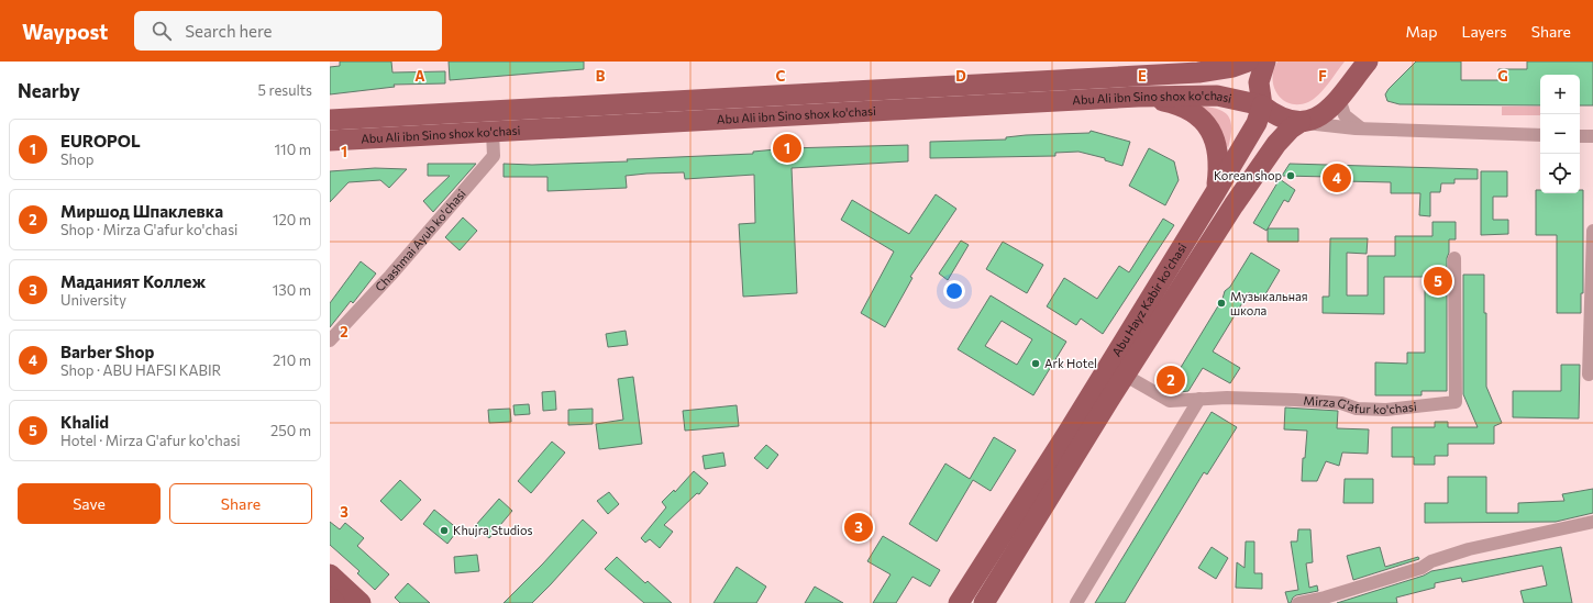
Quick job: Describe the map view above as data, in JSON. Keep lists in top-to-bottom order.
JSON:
{
  "streets": {
    "main road": ["Abu Ali ibn Sino shox ko'chasi", "Abu Hayz Kabir ko'chasi"],
    "street": ["Chashmai Ayub ko'chasi", "Mirza G'afur ko'chasi"]
  },
  "crossings": [
    ["Abu Ali ibn Sino shox ko'chasi", "Chashmai Ayub ko'chasi"],
    ["Abu Ali ibn Sino shox ko'chasi", "Abu Hayz Kabir ko'chasi"],
    ["Abu Hayz Kabir ko'chasi", "Mirza G'afur ko'chasi"]
  ],
  "places": [
    "Korean shop",
    "Музыкальная школа",
    "Ark Hotel",
    "Khujra Studios"
  ],
  "page": {
    "header": "Waypost",
    "search": "Search here",
    "nav": ["Map", "Layers", "Share"],
    "heading": ["Nearby", "5 results"],
    "map_buttons": ["+", "−"],
    "list": [
      {
        "mark": "1",
        "name": "EUROPOL",
        "note": "Shop",
        "value": "110 m"
      },
      {
        "mark": "2",
        "name": "Миршод Шпаклевка",
        "note": "Shop · Mirza G'afur ko'chasi",
        "value": "120 m"
      },
      {
        "mark": "3",
        "name": "Маданият Коллеж",
        "note": "University",
        "value": "130 m"
      },
      {
        "mark": "4",
        "name": "Barber Shop",
        "note": "Shop · ABU HAFSI KABIR",
        "value": "210 m"
      },
      {
        "mark": "5",
        "name": "Khalid",
        "note": "Hotel · Mirza G'afur ko'chasi",
        "value": "250 m"
      }
    ],
    "pins": [
      "1",
      "4",
      "5",
      "2",
      "3"
    ],
    "buttons": ["Save", "Share"]
  },
  "grid": {
    "columns": [
      "A",
      "B",
      "C",
      "D",
      "E",
      "F",
      "G"
    ],
    "rows": ["1", "2", "3"]
  }
}
